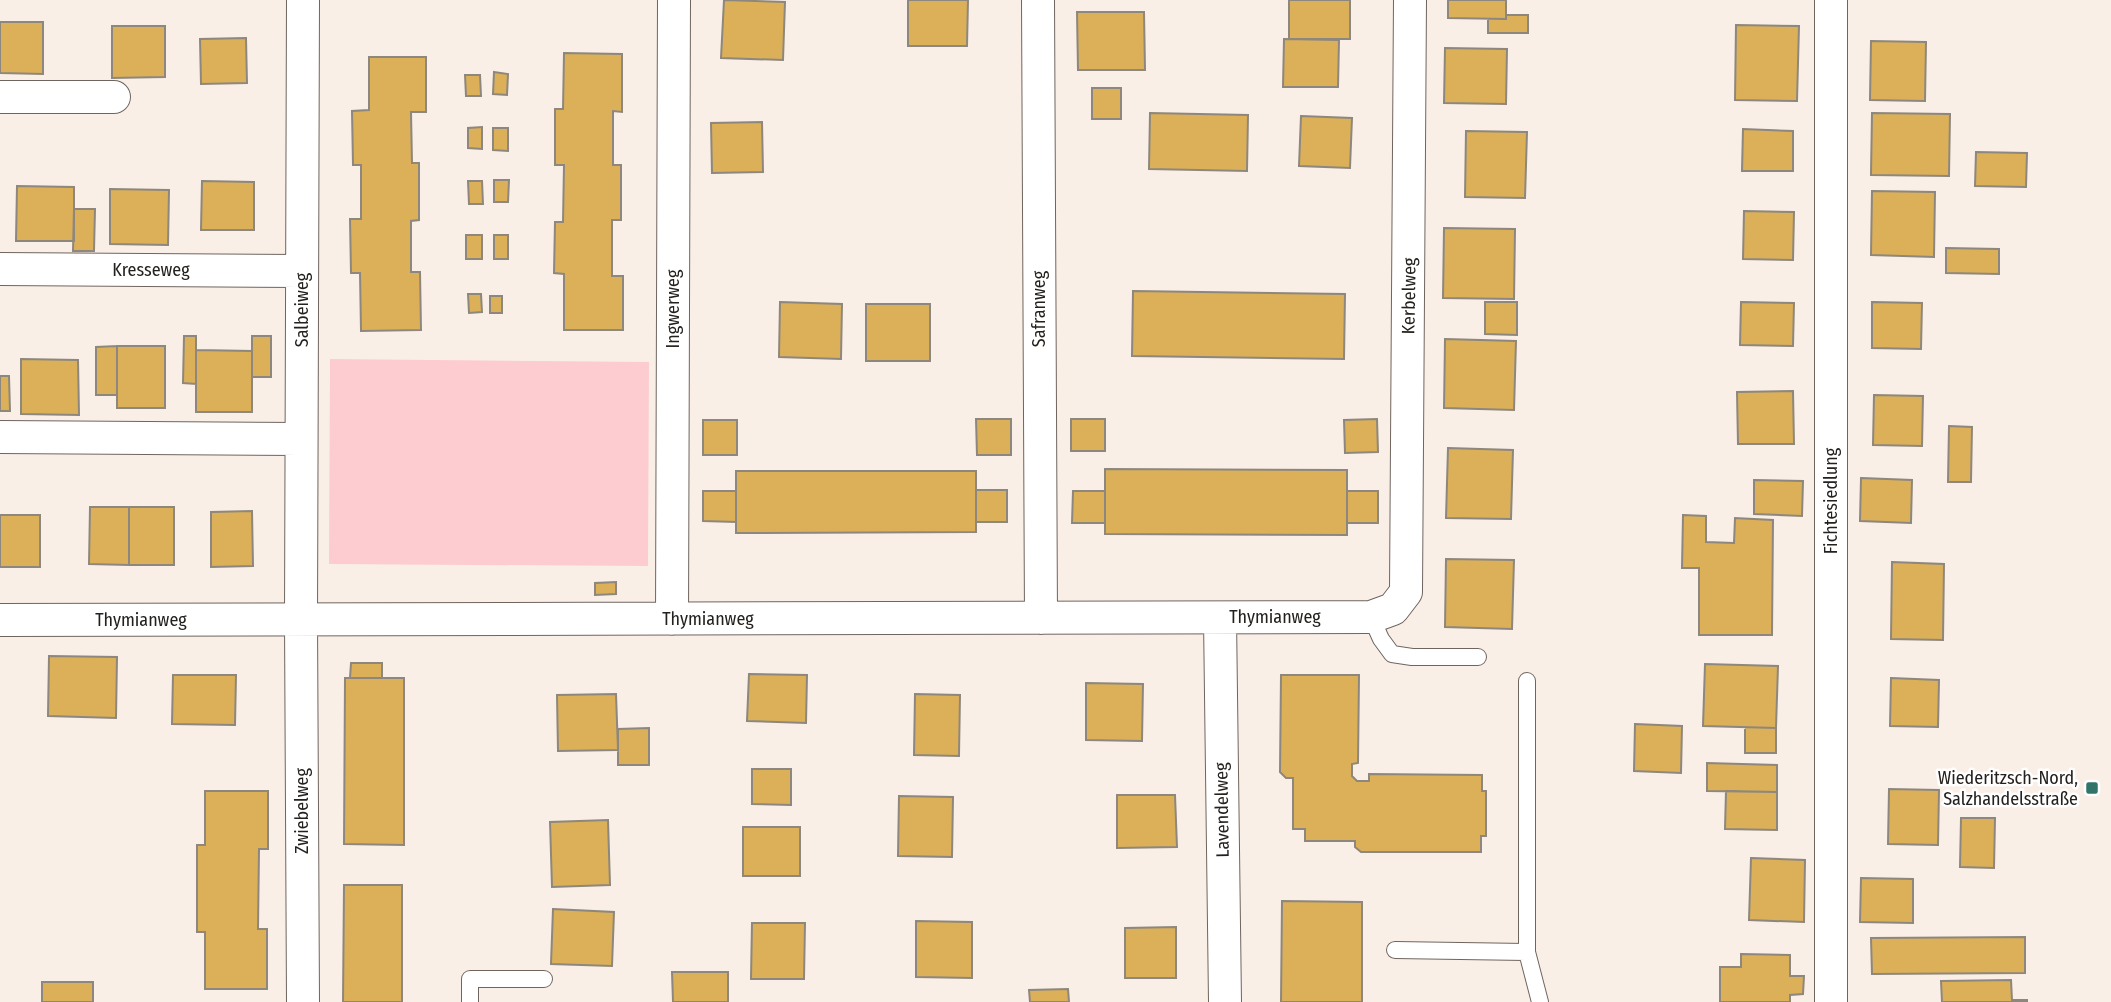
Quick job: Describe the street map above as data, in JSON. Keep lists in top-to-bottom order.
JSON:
{
  "streets": {
    "street": [
      "Kresseweg",
      "Kerbelweg",
      "Ingwerweg",
      "Safranweg",
      "Salbeiweg",
      "Fichtesiedlung",
      "Thymianweg",
      "Lavendelweg",
      "Zwiebelweg"
    ]
  },
  "crossings": [
    ["Kresseweg", "Salbeiweg"],
    ["Kerbelweg", "Thymianweg"],
    ["Ingwerweg", "Thymianweg"],
    ["Safranweg", "Thymianweg"],
    ["Salbeiweg", "Thymianweg"],
    ["Salbeiweg", "Zwiebelweg"],
    ["Thymianweg", "Lavendelweg"],
    ["Thymianweg", "Zwiebelweg"]
  ],
  "places": {
    "transit": ["Wiederitzsch-Nord, Salzhandelsstraße"]
  }
}
